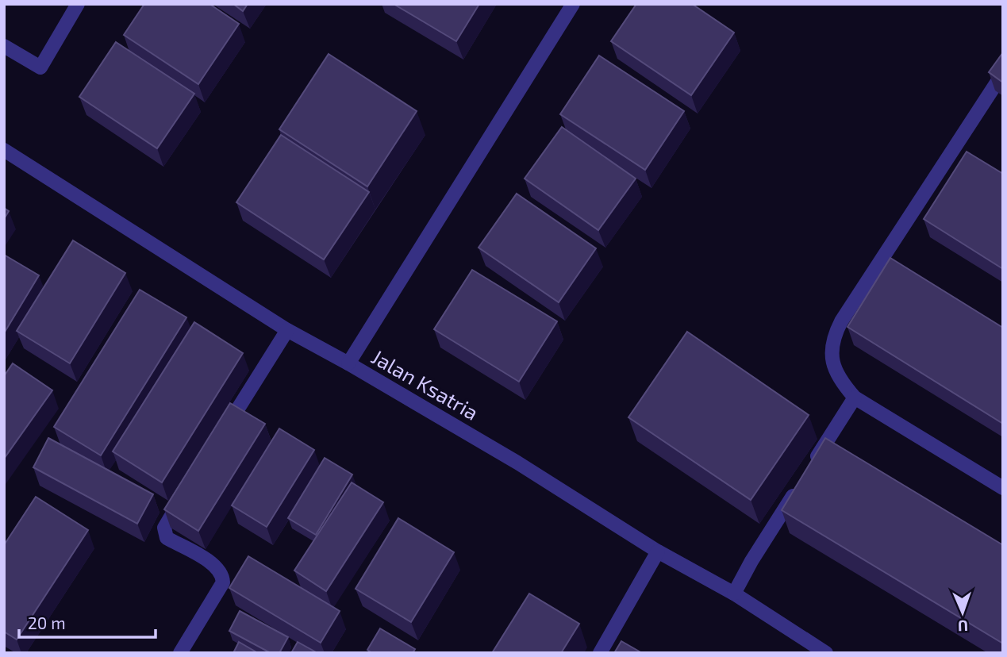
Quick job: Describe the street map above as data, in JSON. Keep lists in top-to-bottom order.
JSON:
{
  "streets": {
    "street": ["Jalan Ksatria"]
  },
  "scale_bar": "20 m",
  "north": "bottom"
}
